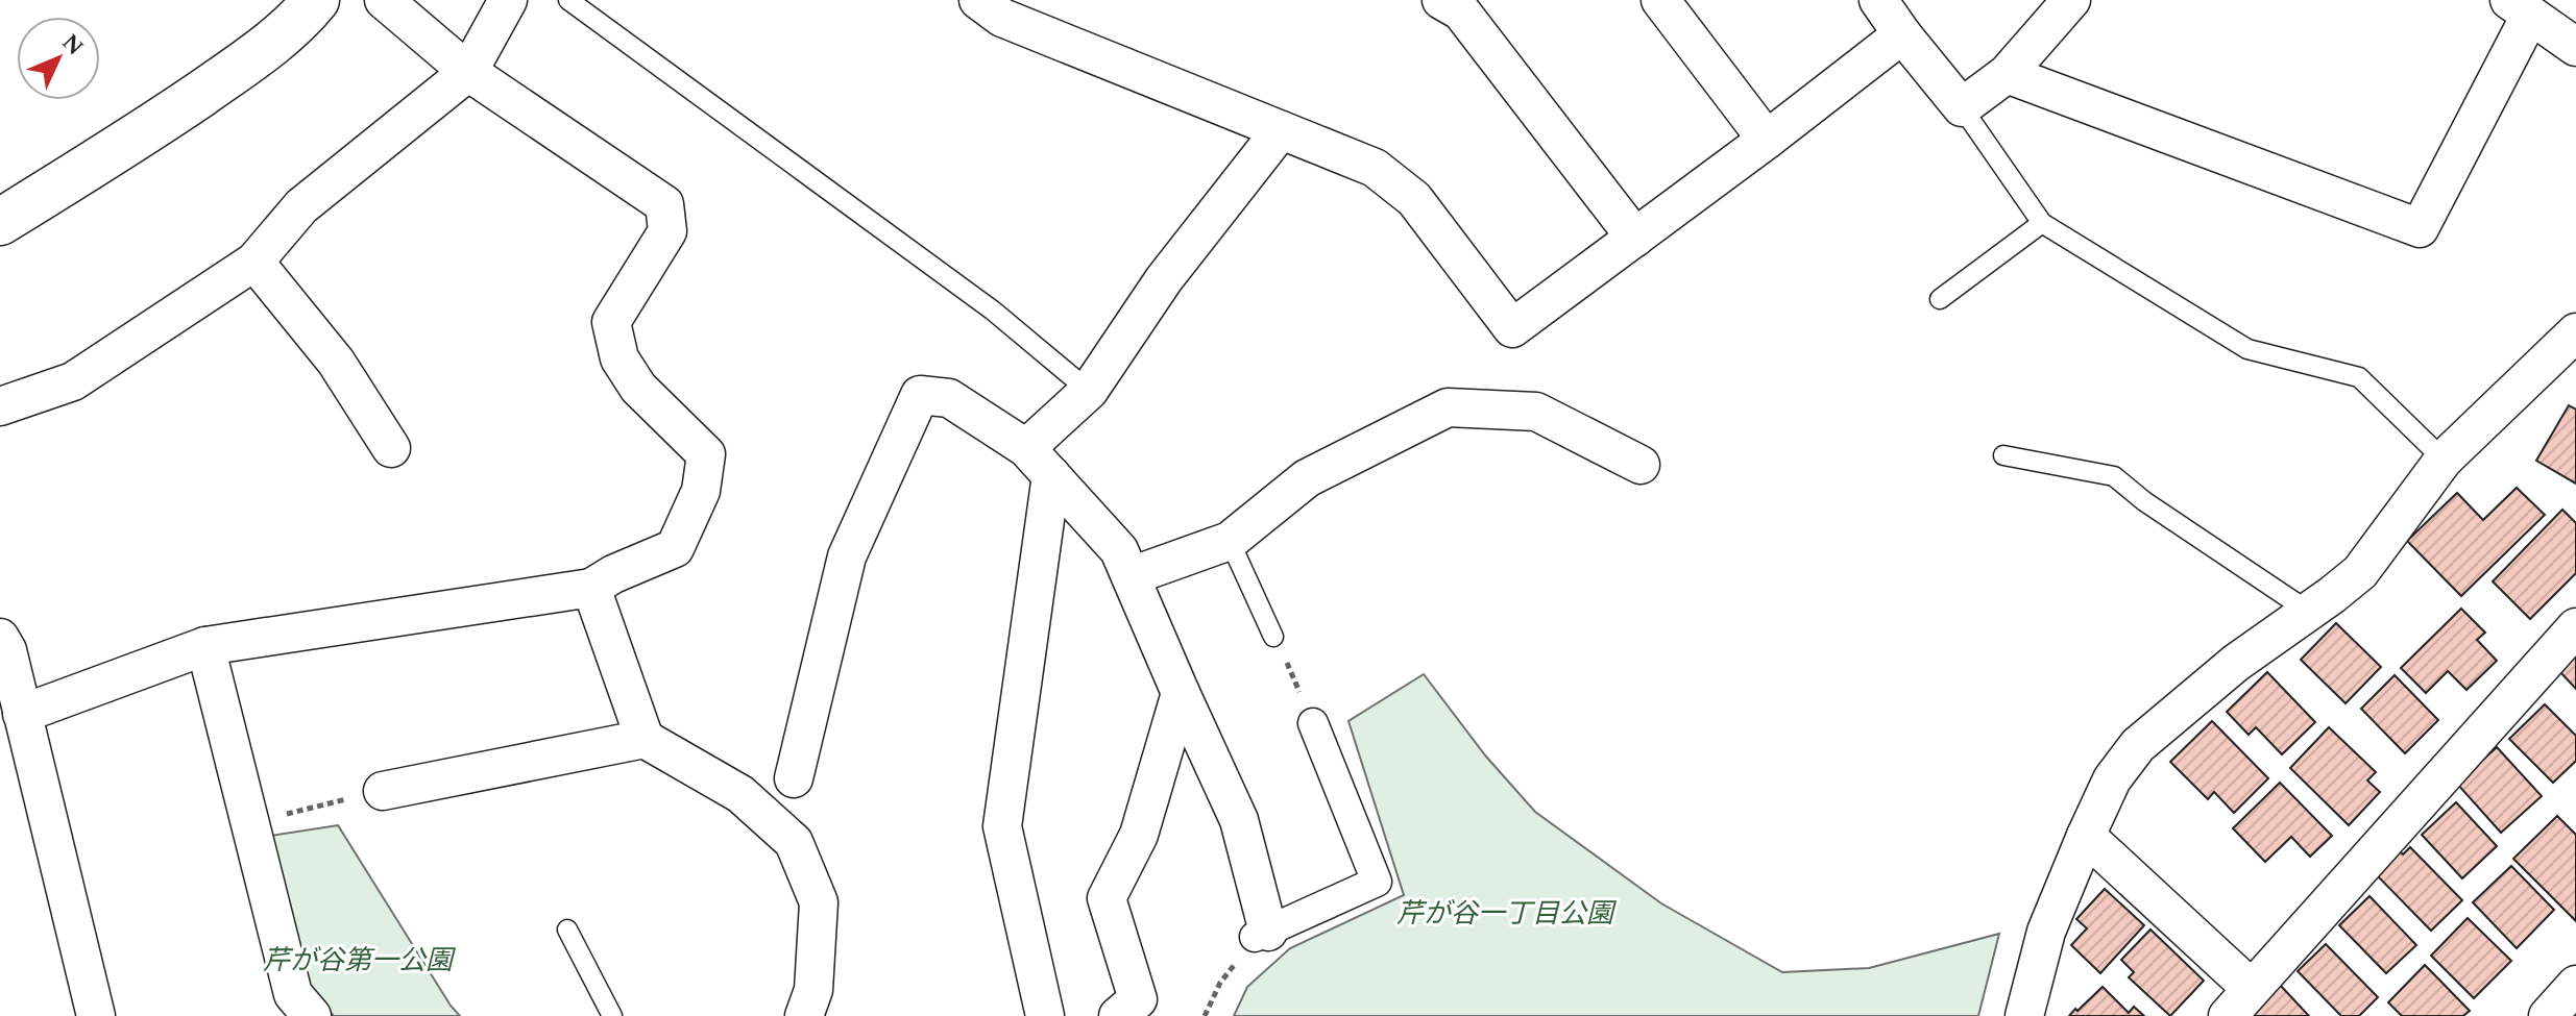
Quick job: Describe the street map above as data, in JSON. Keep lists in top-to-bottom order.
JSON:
{
  "parks": ["芹が谷一丁目公園", "芹が谷第一公園"],
  "north": "top right"
}
